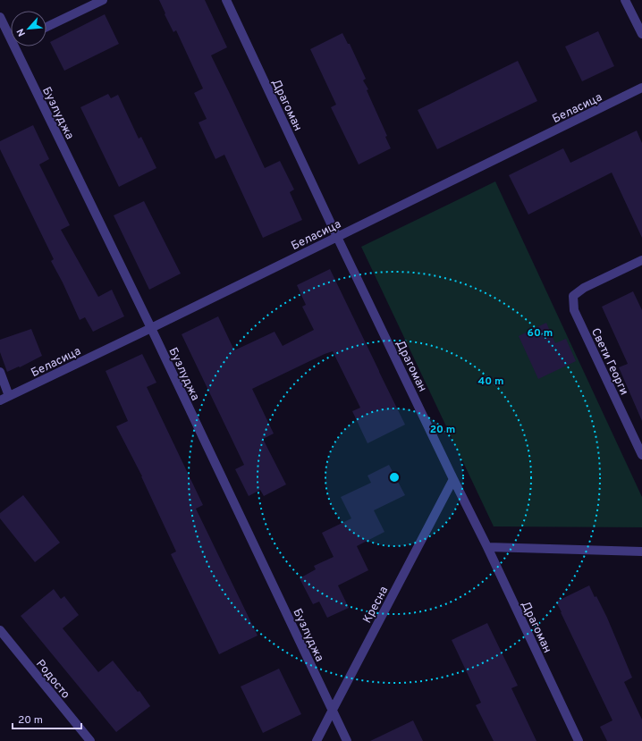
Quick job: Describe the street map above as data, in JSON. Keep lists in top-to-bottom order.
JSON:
{
  "streets": {
    "street": [
      "Драгоман",
      "Беласица",
      "Бузлуджа",
      "Свети Георги",
      "Кресна",
      "Родосто"
    ]
  },
  "crossings": [
    ["Драгоман", "Беласица"],
    ["Драгоман", "Кресна"],
    ["Беласица", "Бузлуджа"],
    ["Бузлуджа", "Кресна"]
  ],
  "scale_bar": "20 m",
  "north": "bottom left",
  "rings": ["60 m", "40 m", "20 m"]
}
